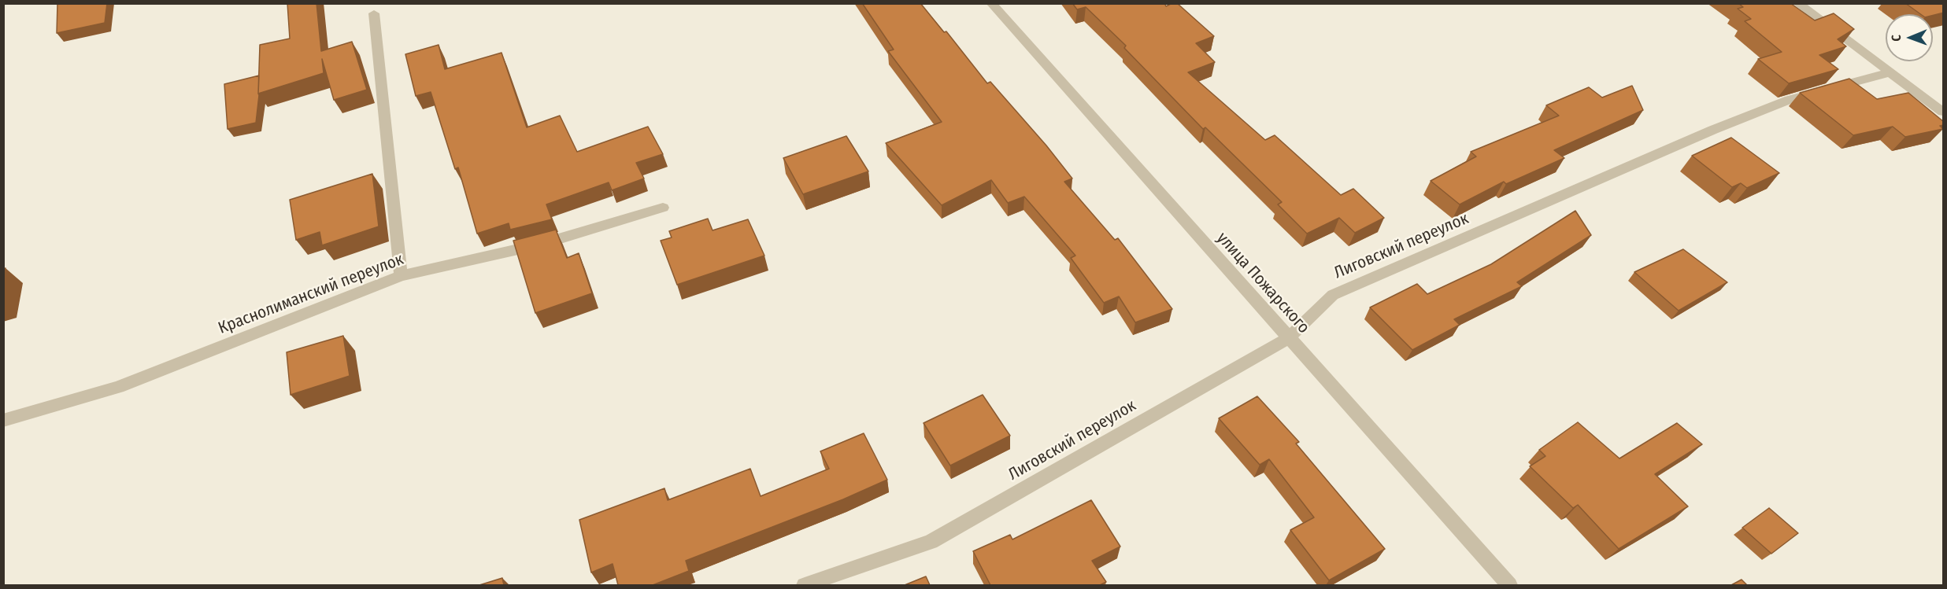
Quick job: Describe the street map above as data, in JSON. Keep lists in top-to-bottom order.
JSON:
{
  "streets": {
    "street": ["Лиговский переулок", "улица Пожарского", "Краснолиманский переулок"]
  },
  "crossings": [
    ["Лиговский переулок", "улица Пожарского"]
  ],
  "north": "left"
}
